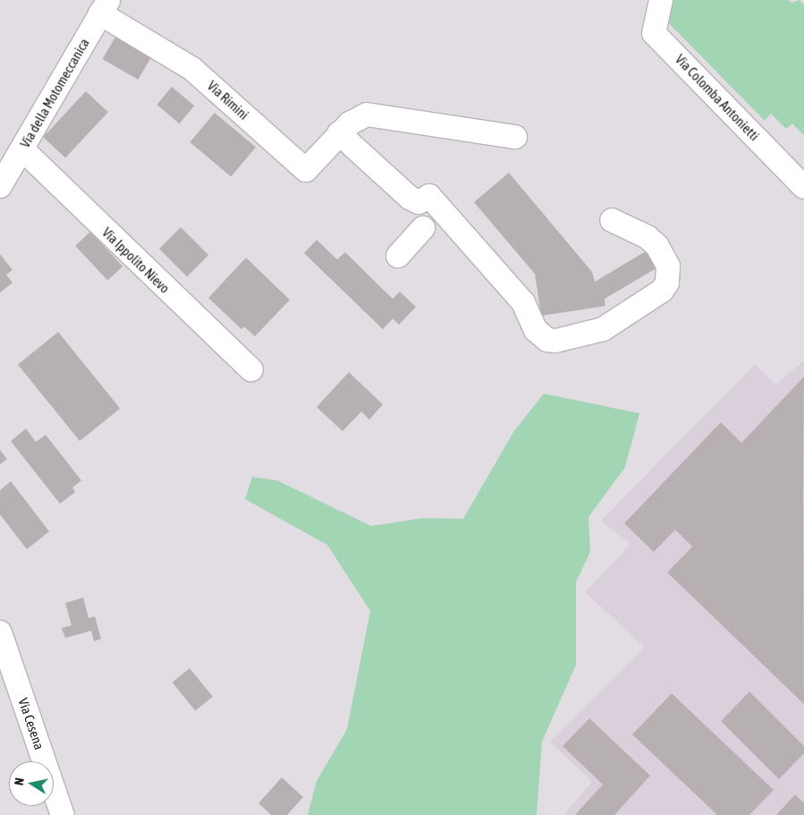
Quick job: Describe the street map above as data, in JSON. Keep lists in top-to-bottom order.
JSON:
{
  "streets": {
    "street": [
      "Via della Motomeccanica",
      "Via Colomba Antonietti",
      "Via Rimini",
      "Via Ippolito Nievo",
      "Via Cesena"
    ]
  },
  "crossings": [
    ["Via della Motomeccanica", "Via Rimini"],
    ["Via della Motomeccanica", "Via Ippolito Nievo"]
  ],
  "north": "left"
}
